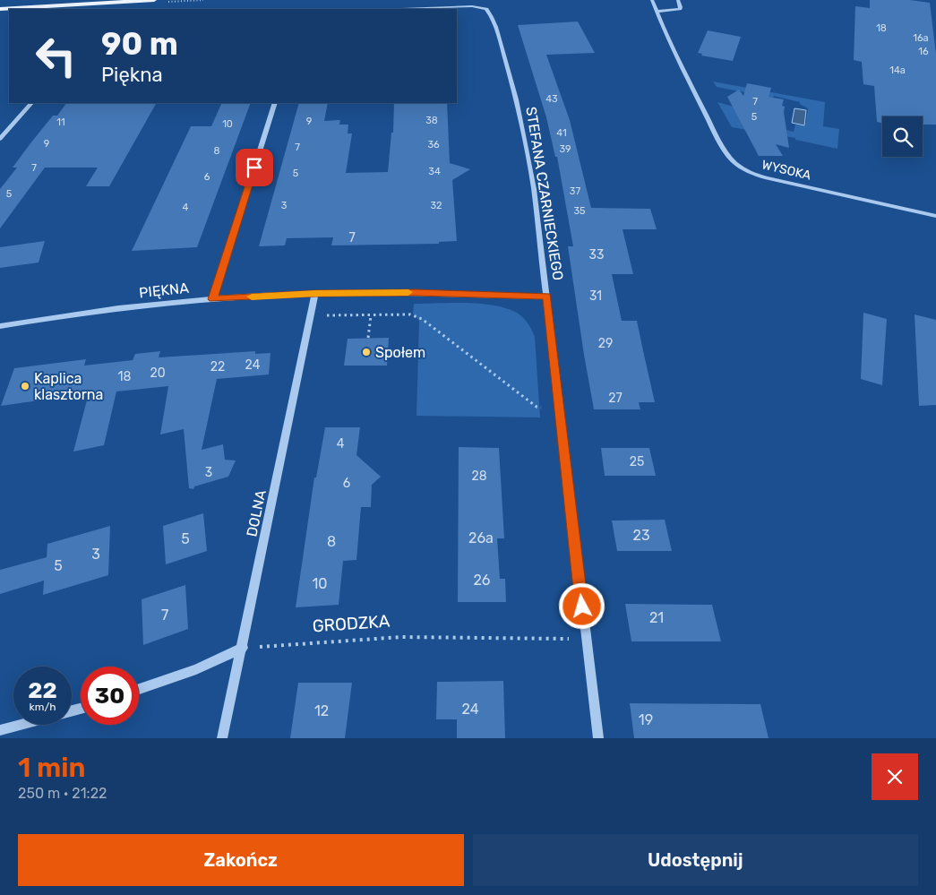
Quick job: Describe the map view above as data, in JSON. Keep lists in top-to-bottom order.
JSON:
{
  "streets": {
    "street": [
      "WYSOKA",
      "STEFANA CZARNIECKIEGO",
      "PIĘKNA",
      "DOLNA"
    ],
    "path": ["GRODZKA"]
  },
  "crossings": [
    ["STEFANA CZARNIECKIEGO", "PIĘKNA"],
    ["STEFANA CZARNIECKIEGO", "GRODZKA"],
    ["PIĘKNA", "DOLNA"],
    ["DOLNA", "GRODZKA"]
  ],
  "places": ["Społem", "Kaplica klasztorna"],
  "house_numbers": [
    "18",
    "16a",
    "16",
    "14a",
    "43",
    "7",
    "5",
    "38",
    "9",
    "11",
    "10",
    "41",
    "9",
    "36",
    "7",
    "39",
    "8",
    "7",
    "34",
    "5",
    "6",
    "37",
    "5",
    "3",
    "32",
    "4",
    "35",
    "7",
    "33",
    "31",
    "29",
    "24",
    "22",
    "20",
    "18",
    "27",
    "4",
    "25",
    "3",
    "28",
    "6",
    "23",
    "26a",
    "5",
    "8",
    "3",
    "5",
    "26",
    "10",
    "7",
    "21",
    "24",
    "12",
    "19"
  ],
  "page": {
    "turn": ["90 m", "Piękna"],
    "speed": "22 km/h",
    "limit": "30",
    "heading": ["1 min", "250 m · 21:22"],
    "buttons": ["Zakończ", "Udostępnij"]
  }
}
